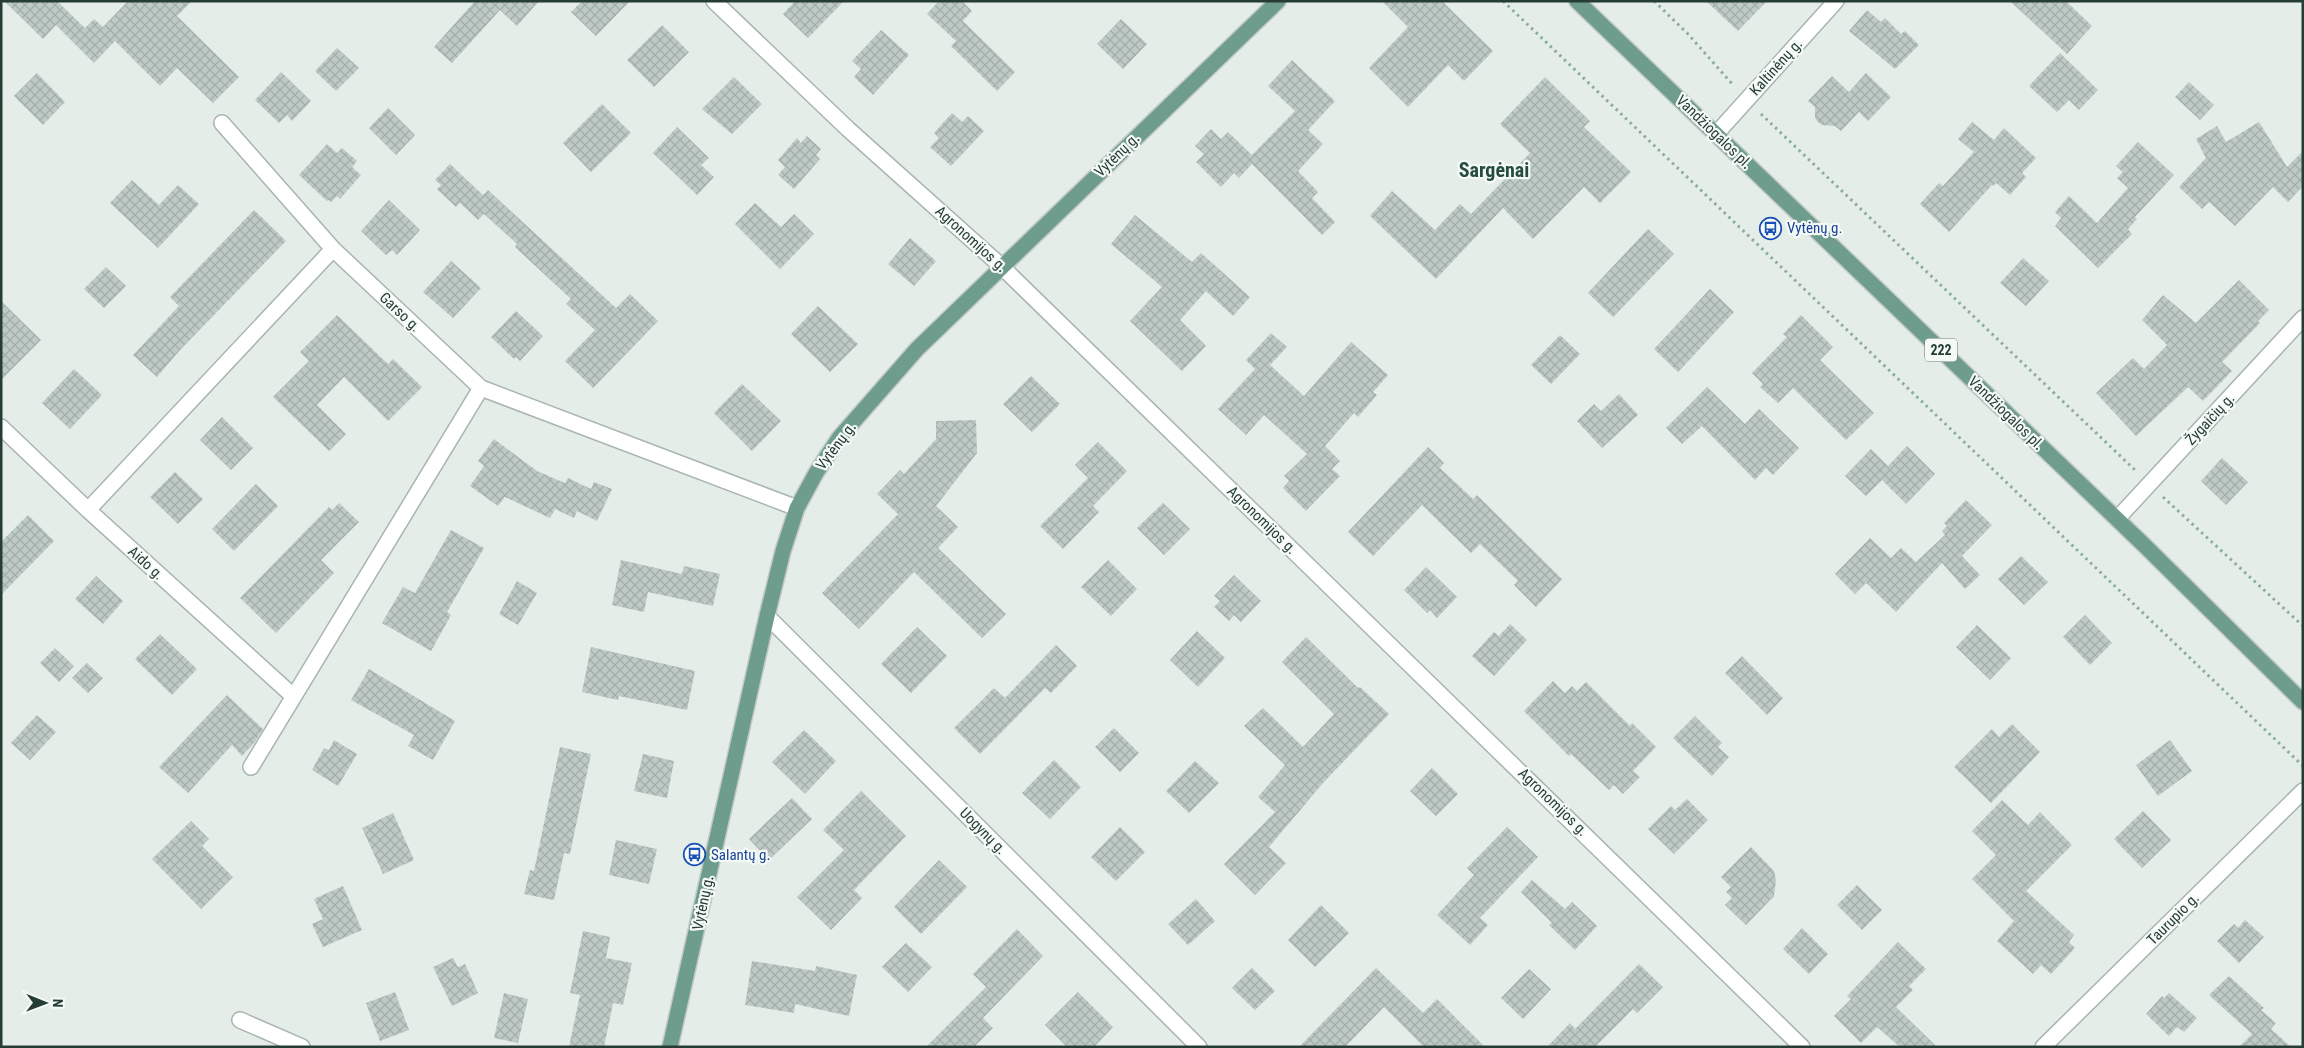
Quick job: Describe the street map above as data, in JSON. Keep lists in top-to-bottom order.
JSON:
{
  "streets": {
    "main road": ["Vandžiogalos pl.", "Vytėnų g.", "222"],
    "street": [
      "Kaltinėnų g.",
      "Agronomijos g.",
      "Garso g.",
      "Žygaičių g.",
      "Aido g.",
      "Uogynų g.",
      "Taurupio g."
    ]
  },
  "crossings": [
    ["Kaltinėnų g.", "Vandžiogalos pl."],
    ["Vandžiogalos pl.", "Žygaičių g."],
    ["Vytėnų g.", "Agronomijos g."],
    ["Vytėnų g.", "Garso g."],
    ["Vytėnų g.", "Uogynų g."]
  ],
  "districts": ["Sargėnai"],
  "places": {
    "bus stop": ["Vytėnų g.", "Salantų g."]
  },
  "north": "right"
}
